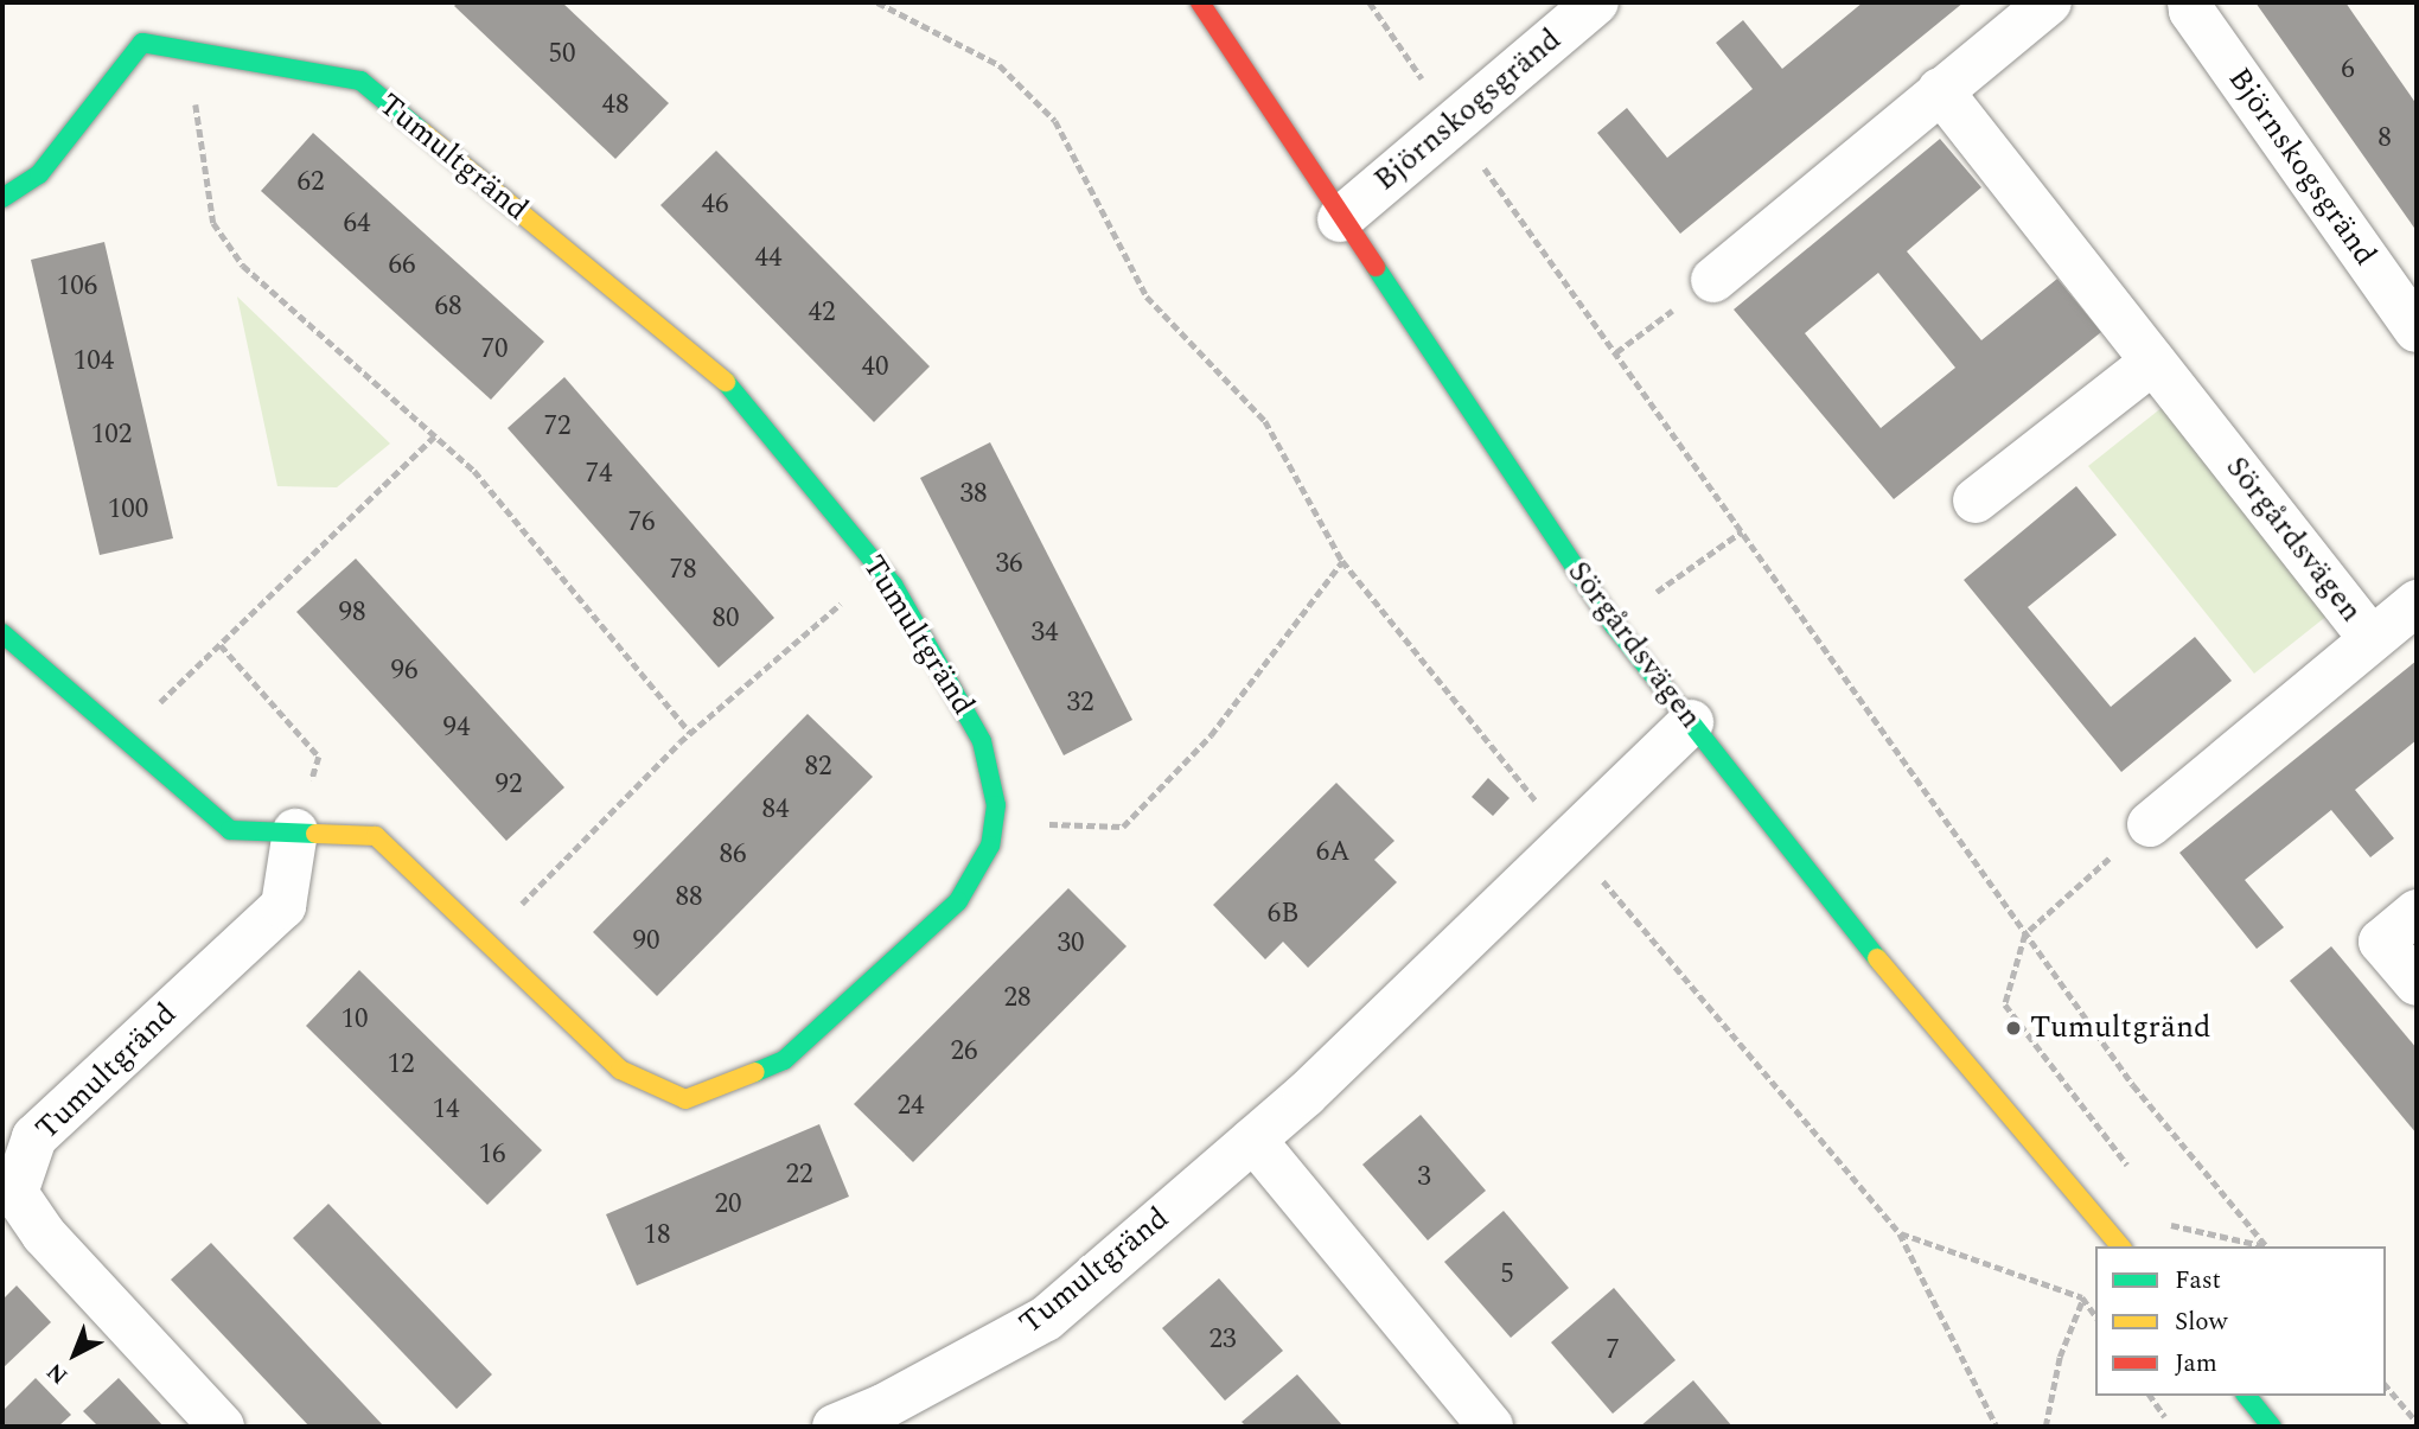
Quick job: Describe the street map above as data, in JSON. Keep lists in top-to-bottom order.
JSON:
{
  "streets": {
    "street": ["Björnskogsgränd", "Tumultgränd", "Sörgårdsvägen"]
  },
  "crossings": [
    ["Björnskogsgränd", "Sörgårdsvägen"],
    ["Tumultgränd", "Sörgårdsvägen"]
  ],
  "places": ["Tumultgränd"],
  "house_numbers": [
    "50",
    "6",
    "48",
    "8",
    "62",
    "46",
    "64",
    "44",
    "66",
    "106",
    "68",
    "42",
    "70",
    "104",
    "40",
    "72",
    "102",
    "74",
    "38",
    "100",
    "76",
    "36",
    "78",
    "98",
    "80",
    "34",
    "96",
    "32",
    "94",
    "82",
    "92",
    "84",
    "6A",
    "86",
    "88",
    "6B",
    "90",
    "30",
    "28",
    "10",
    "26",
    "12",
    "24",
    "14",
    "16",
    "22",
    "3",
    "20",
    "18",
    "5",
    "23",
    "7"
  ],
  "legend": ["Fast", "Slow", "Jam"],
  "north": "bottom left"
}
